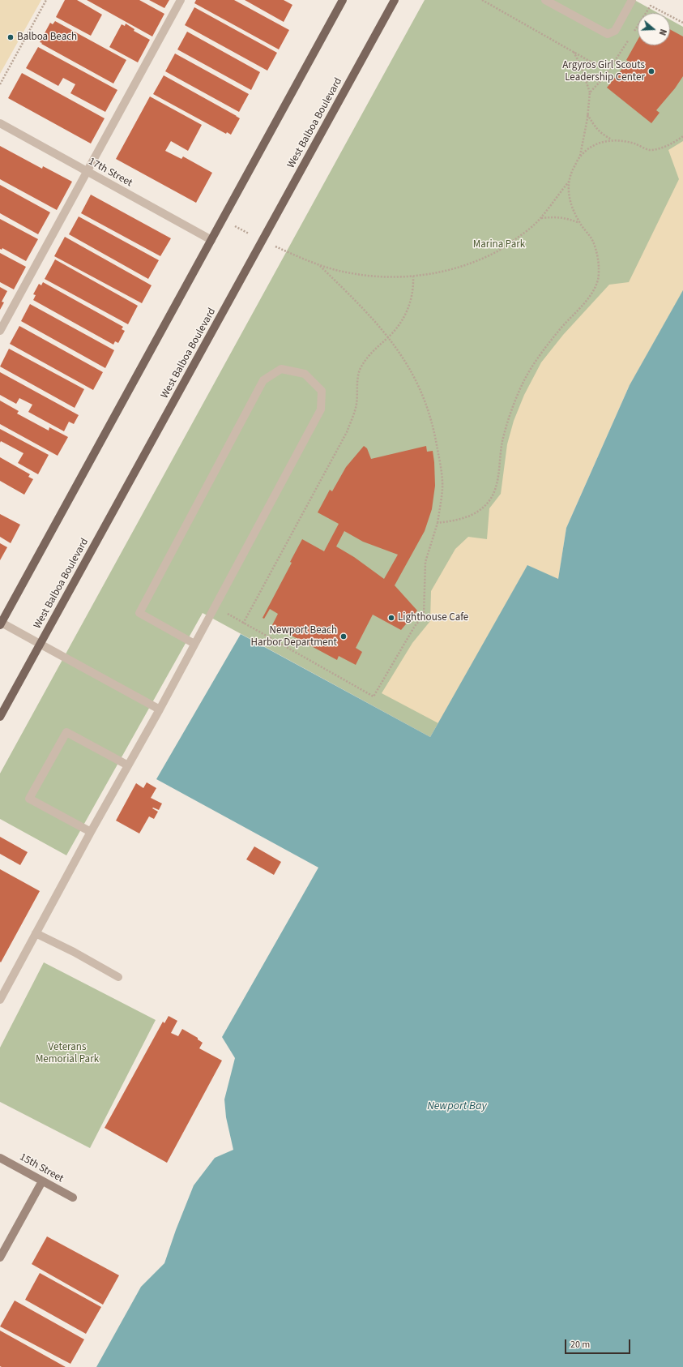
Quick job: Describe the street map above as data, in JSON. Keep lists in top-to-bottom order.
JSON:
{
  "streets": {
    "main road": ["West Balboa Boulevard"],
    "street": ["17th Street", "15th Street"]
  },
  "water": ["Newport Bay"],
  "parks": ["Marina Park", "Veterans Memorial Park"],
  "places": [
    "Balboa Beach",
    "Argyros Girl Scouts Leadership Center",
    "Lighthouse Cafe",
    "Newport Beach Harbor Department"
  ],
  "scale_bar": "20 m",
  "north": "right"
}
